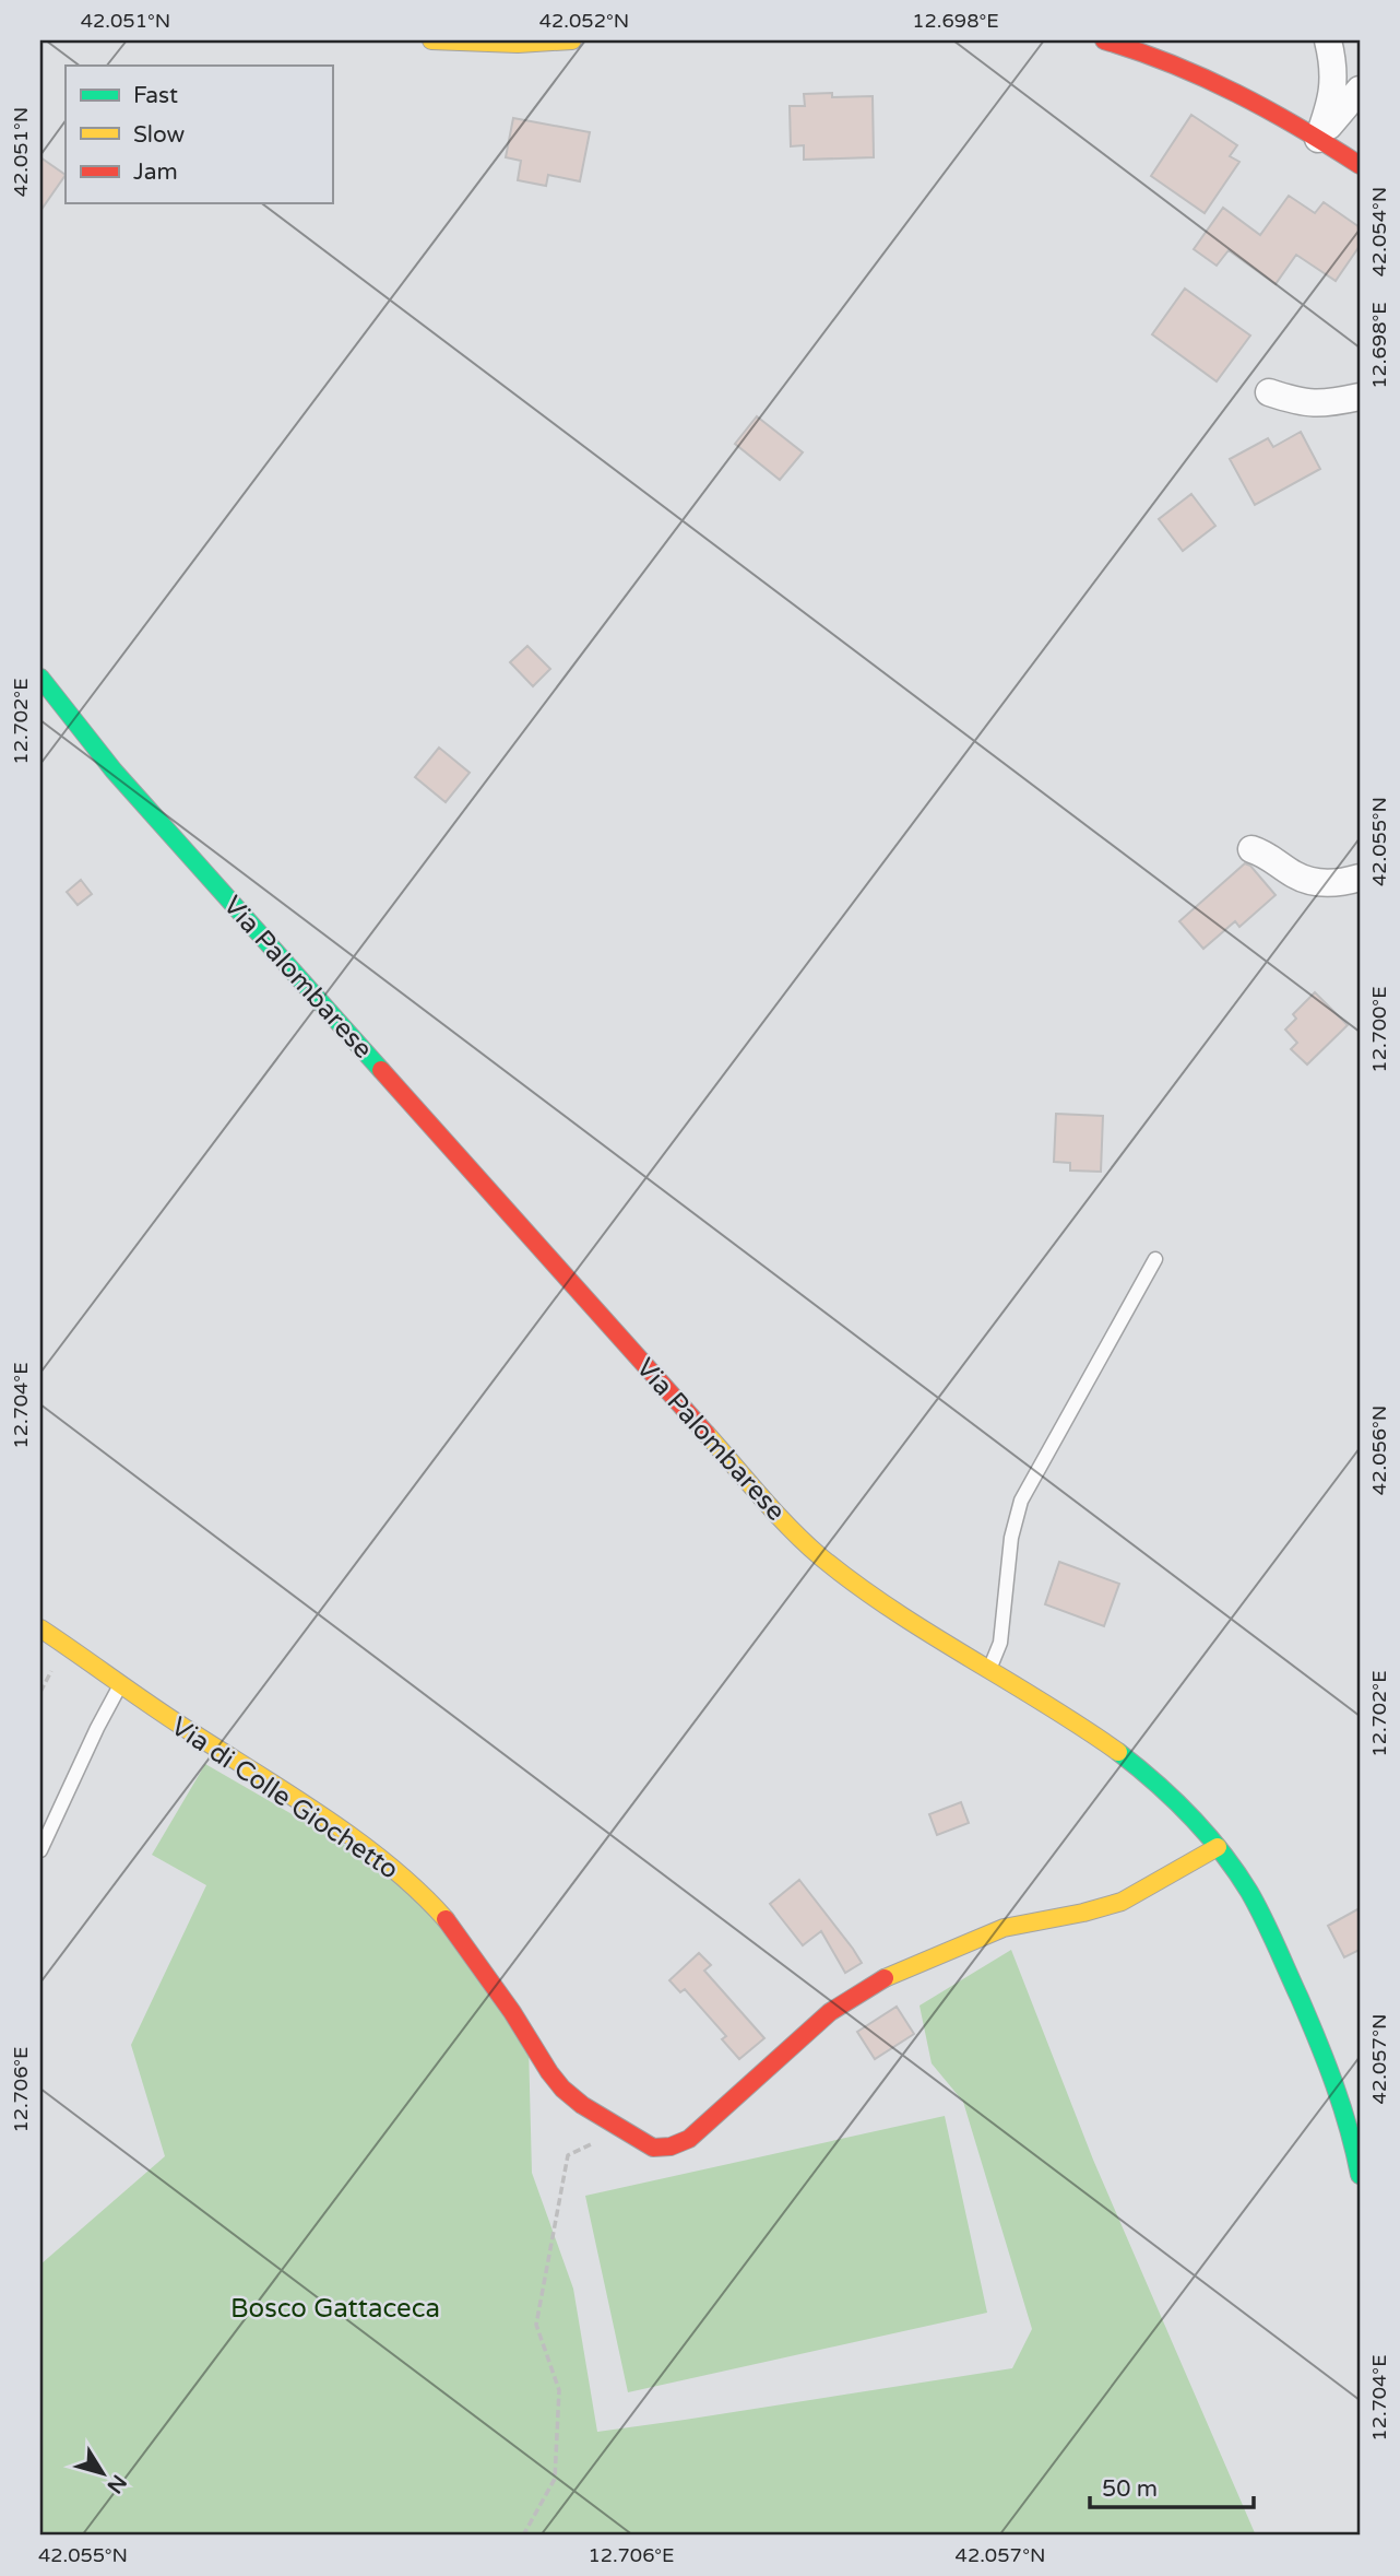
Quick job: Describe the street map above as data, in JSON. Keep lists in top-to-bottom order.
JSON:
{
  "streets": {
    "main road": ["Via Palombarese", "Via di Colle Giochetto"]
  },
  "crossings": [
    ["Via Palombarese", "Via di Colle Giochetto"]
  ],
  "parks": ["Bosco Gattaceca"],
  "legend": ["Fast", "Slow", "Jam"],
  "scale_bar": "50 m",
  "north": "bottom right",
  "coordinates": [
    "42.051°N",
    "42.052°N",
    "12.698°E",
    "42.054°N",
    "12.702°E",
    "42.055°N",
    "12.700°E",
    "12.704°E",
    "42.056°N",
    "42.057°N",
    "12.706°E"
  ]
}
